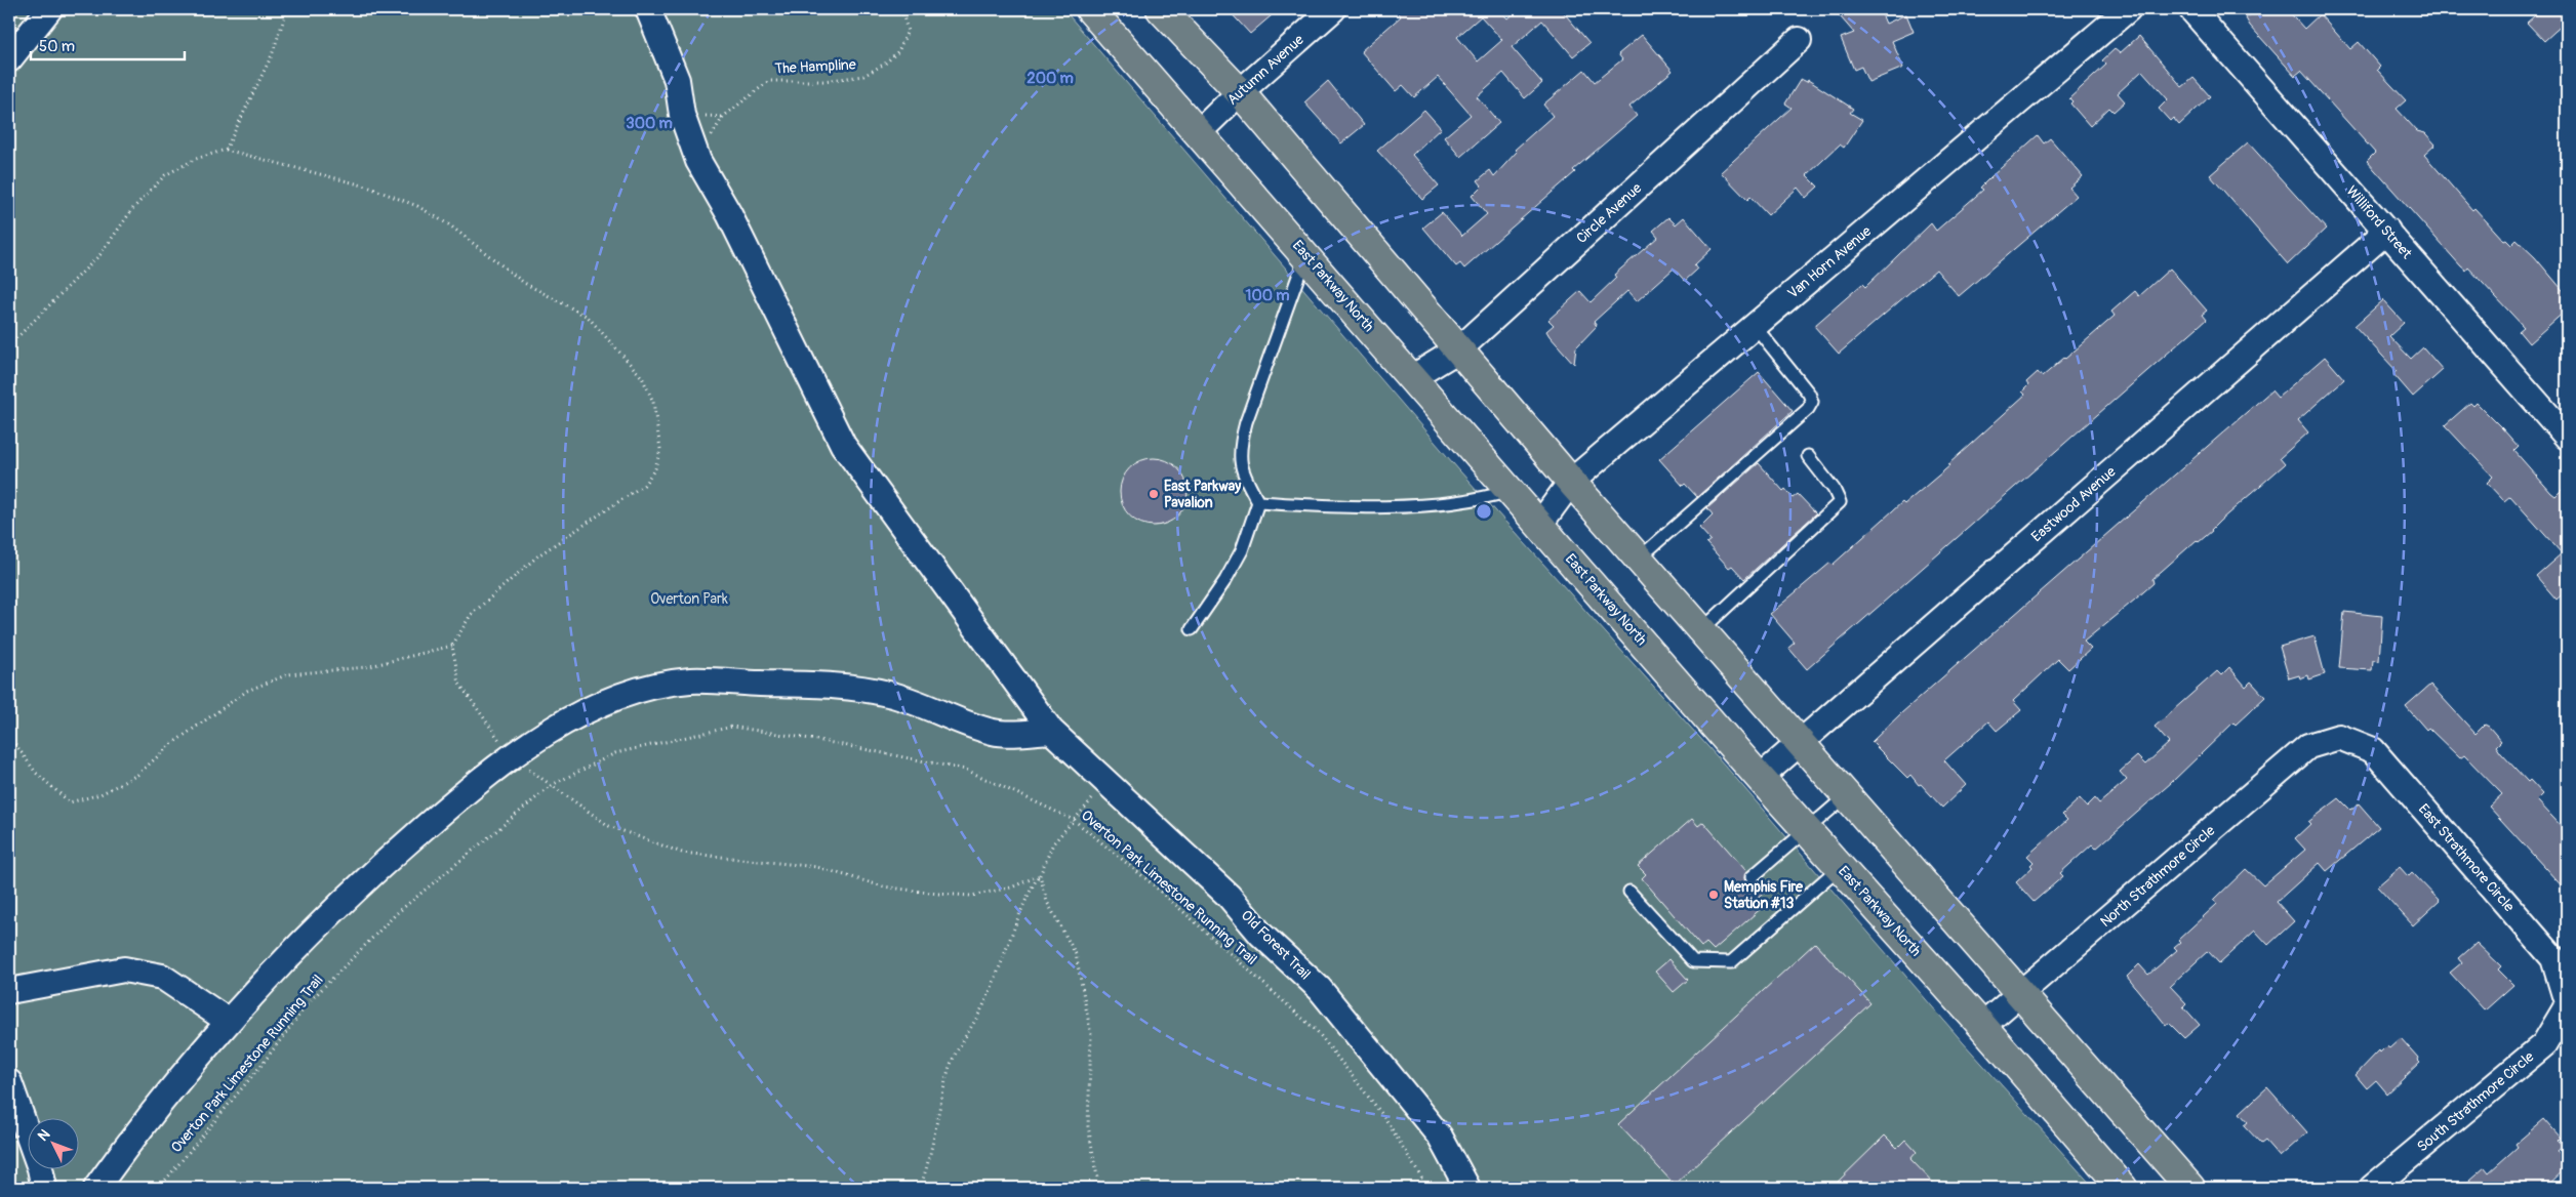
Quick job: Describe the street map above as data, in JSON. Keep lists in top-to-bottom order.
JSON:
{
  "streets": {
    "main road": ["East Parkway North"],
    "street": [
      "Autumn Avenue",
      "Circle Avenue",
      "Williford Street",
      "Van Horn Avenue",
      "Eastwood Avenue",
      "East Strathmore Circle",
      "North Strathmore Circle",
      "Old Forest Trail",
      "South Strathmore Circle"
    ],
    "path": ["The Hampline", "Overton Park Limestone Running Trail"]
  },
  "crossings": [
    ["Autumn Avenue", "East Parkway North"],
    ["Circle Avenue", "East Parkway North"],
    ["Williford Street", "Eastwood Avenue"],
    ["Van Horn Avenue", "East Parkway North"],
    ["East Parkway North", "Eastwood Avenue"],
    ["East Parkway North", "North Strathmore Circle"],
    ["East Strathmore Circle", "North Strathmore Circle"]
  ],
  "parks": ["Overton Park"],
  "places": ["East Parkway Pavalion", "Memphis Fire Station #13"],
  "scale_bar": "50 m",
  "north": "top left",
  "rings": ["200 m", "300 m", "100 m"]
}
